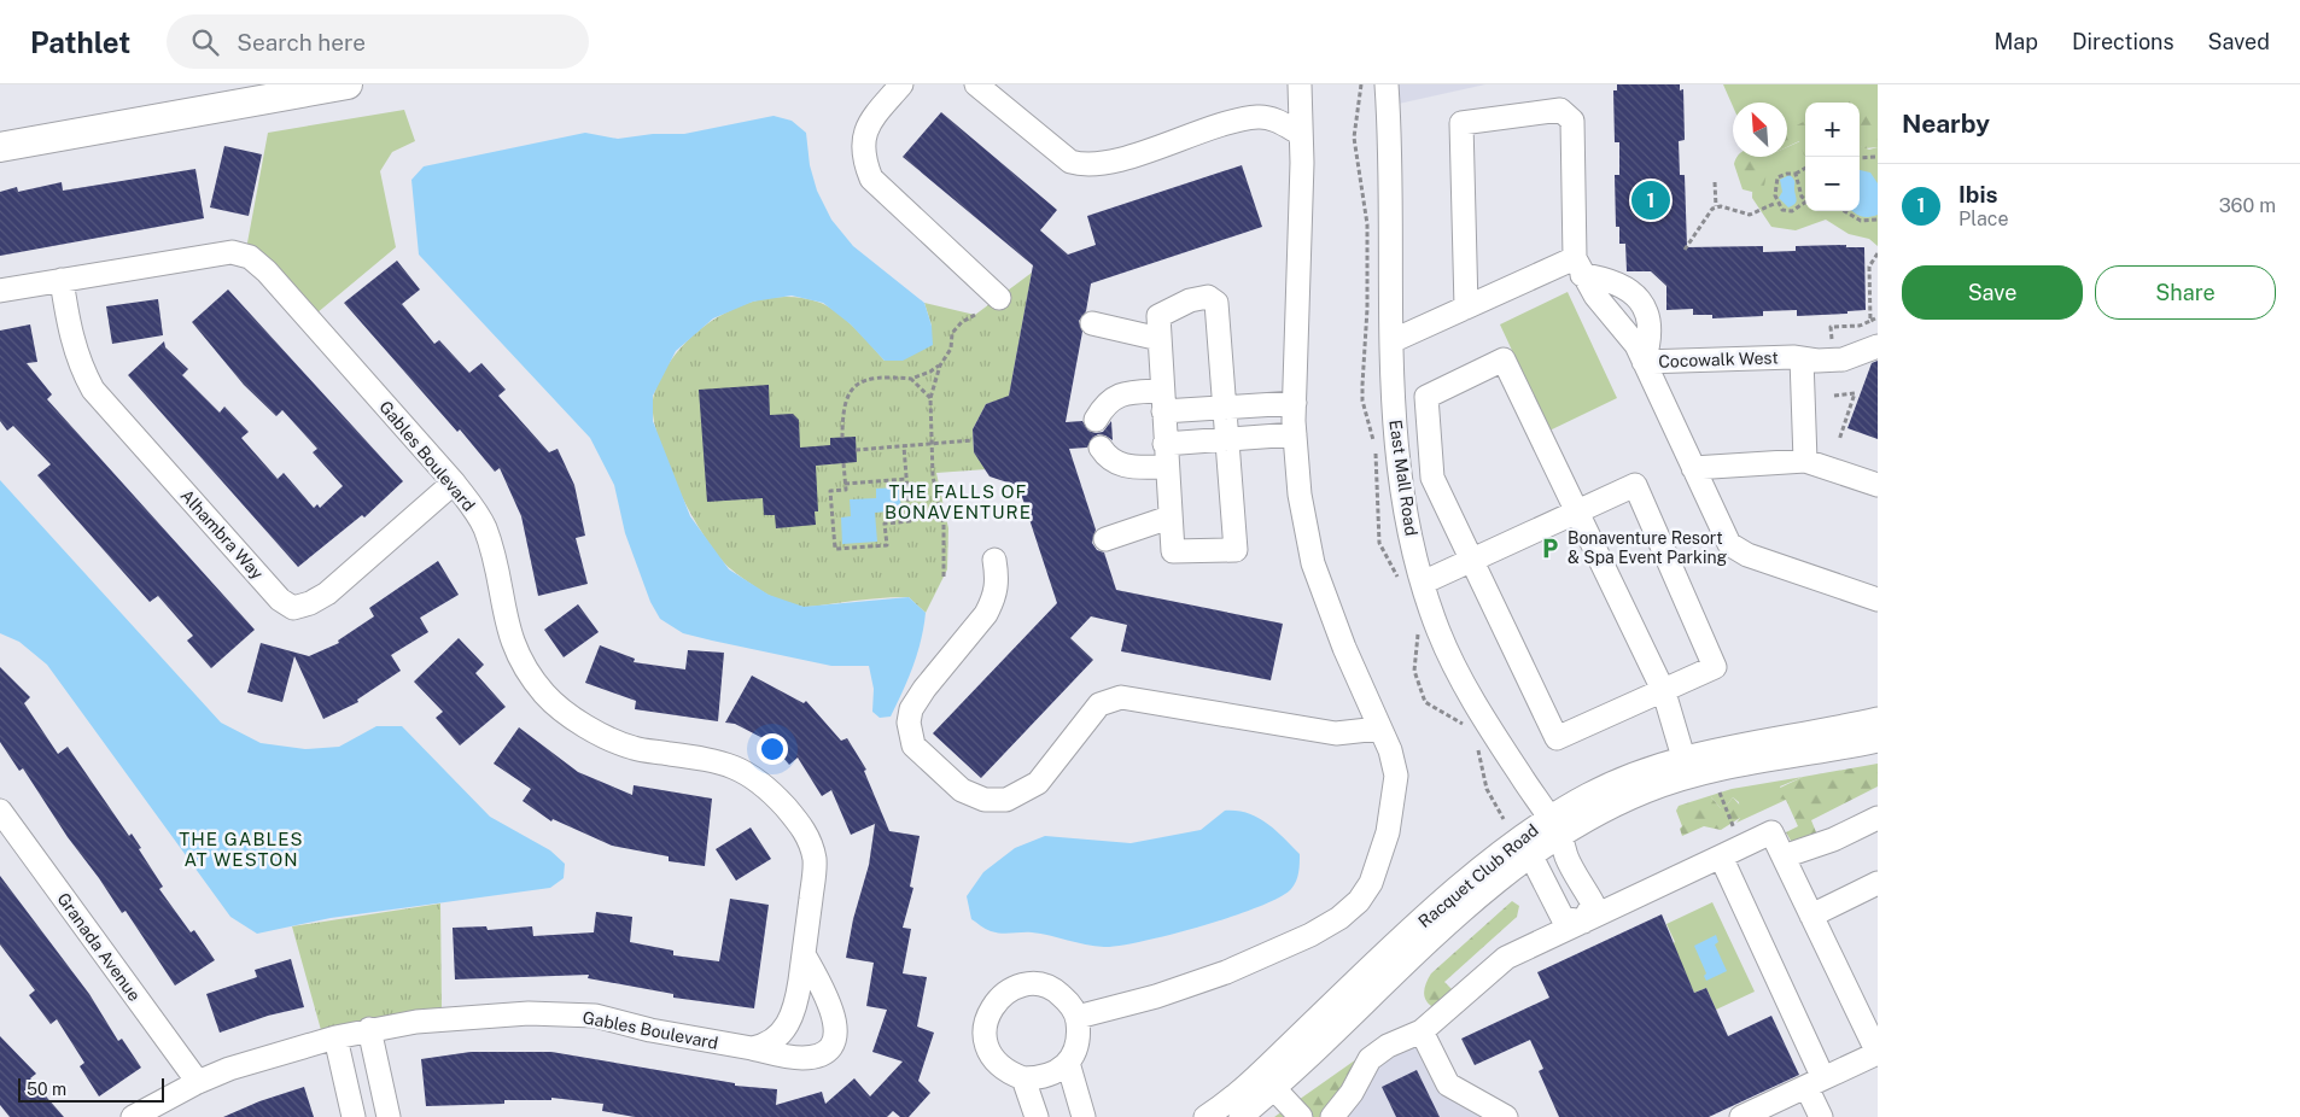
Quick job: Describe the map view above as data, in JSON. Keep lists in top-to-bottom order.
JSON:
{
  "streets": {
    "street": [
      "Cocowalk West",
      "Gables Boulevard",
      "East Mall Road",
      "Alhambra Way",
      "Racquet Club Road",
      "Granada Avenue"
    ]
  },
  "crossings": [
    ["Gables Boulevard", "Alhambra Way"],
    ["Gables Boulevard", "Granada Avenue"],
    ["East Mall Road", "Racquet Club Road"]
  ],
  "districts": ["THE FALLS OF BONAVENTURE", "THE GABLES AT WESTON"],
  "places": {
    "parking": ["Bonaventure Resort & Spa Event Parking"]
  },
  "scale_bar": "50 m",
  "north": "top left",
  "page": {
    "header": "Pathlet",
    "search": "Search here",
    "nav": ["Map", "Directions", "Saved"],
    "heading": "Nearby",
    "map_buttons": ["+", "−"],
    "list": [
      {
        "mark": "1",
        "name": "Ibis",
        "note": "Place",
        "value": "360 m"
      }
    ],
    "pins": "1",
    "buttons": ["Save", "Share"],
    "scale": "50 m"
  }
}
